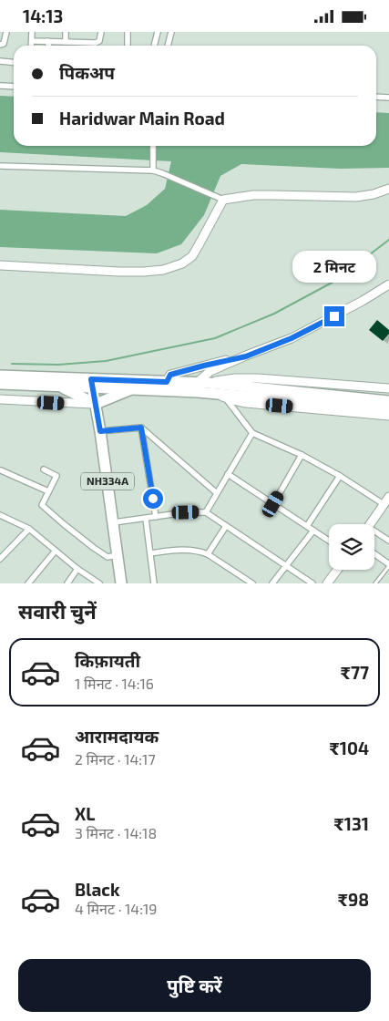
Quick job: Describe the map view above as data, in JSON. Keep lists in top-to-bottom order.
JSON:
{
  "streets": {
    "highway": ["NH334A"]
  },
  "page": {
    "status": "14:13",
    "banner": ["पिकअप", "Haridwar Main Road"],
    "bubble": "2 मिनट",
    "heading": "सवारी चुनें",
    "list": [
      {
        "name": "किफ़ायती",
        "note": "1 मिनट · 14:16",
        "value": "₹77"
      },
      {
        "name": "आरामदायक",
        "note": "2 मिनट · 14:17",
        "value": "₹104"
      },
      {
        "name": "XL",
        "note": "3 मिनट · 14:18",
        "value": "₹131"
      },
      {
        "name": "Black",
        "note": "4 मिनट · 14:19",
        "value": "₹98"
      }
    ],
    "buttons": "पुष्टि करें"
  }
}
